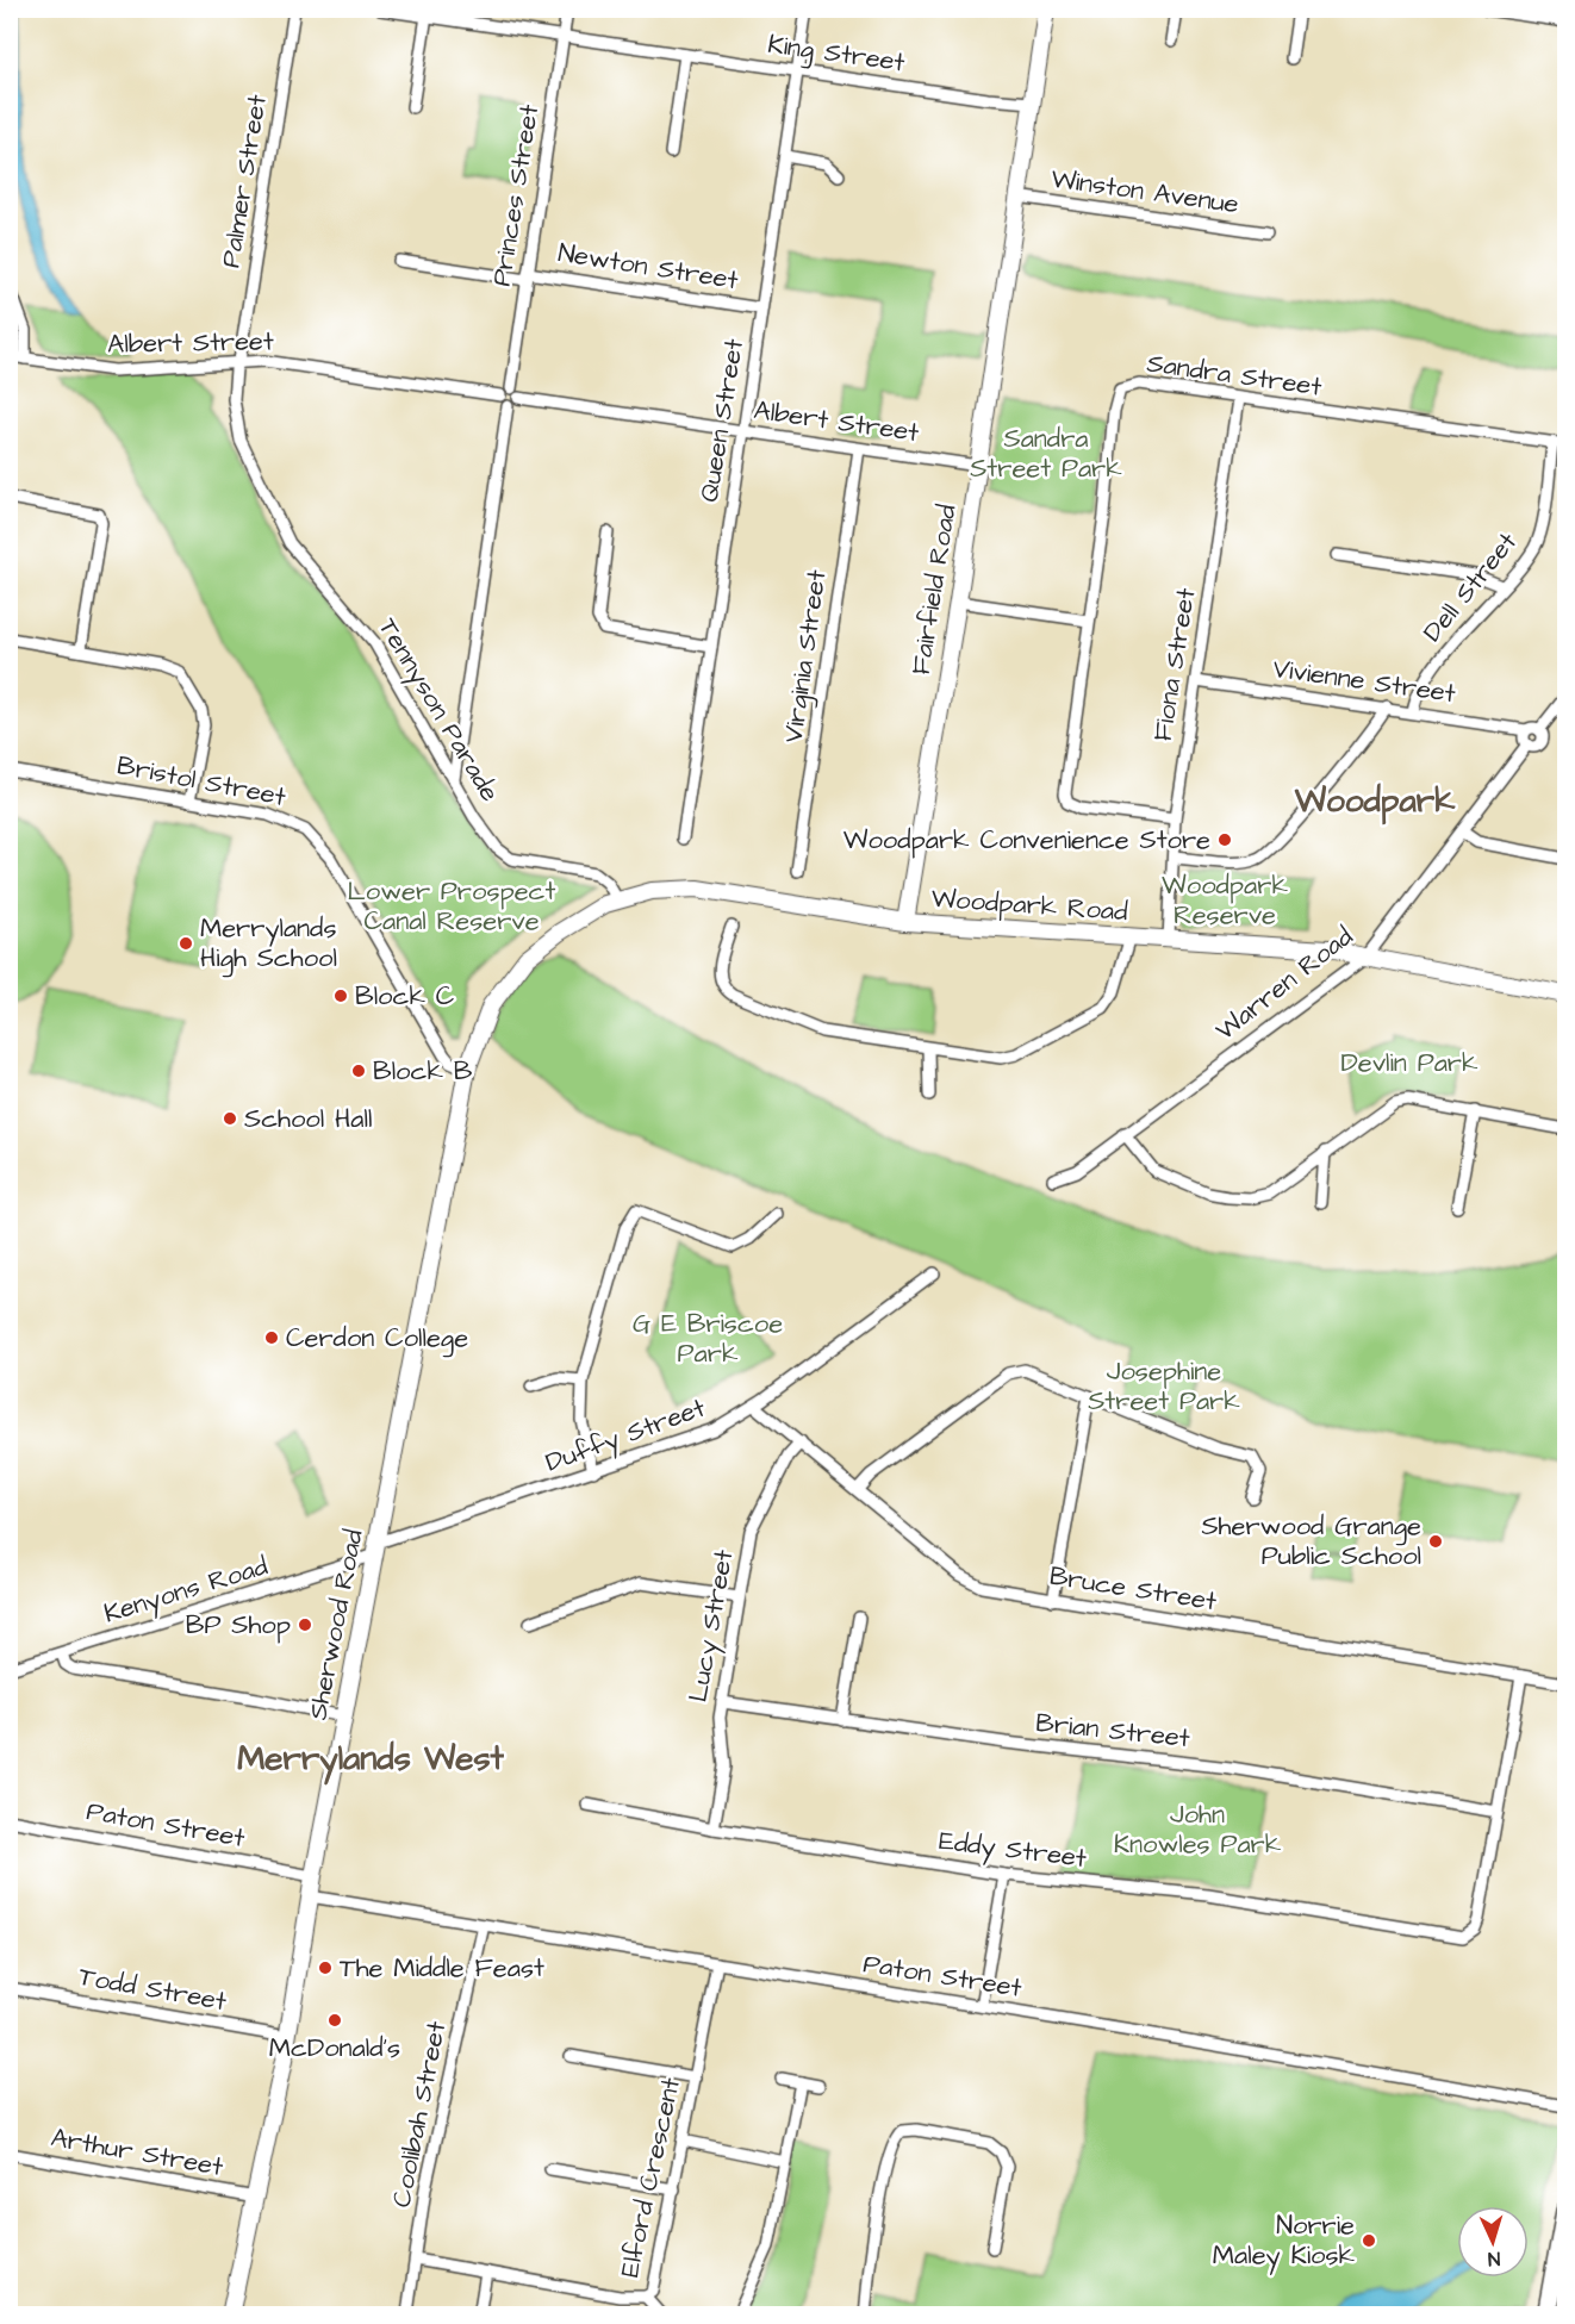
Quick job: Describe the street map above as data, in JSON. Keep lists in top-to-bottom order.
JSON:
{
  "streets": {
    "main road": ["Fairfield Road", "Woodpark Road", "Sherwood Road"],
    "street": [
      "King Street",
      "Palmer Street",
      "Winston Avenue",
      "Princes Street",
      "Newton Street",
      "Albert Street",
      "Sandra Street",
      "Queen Street",
      "Dell Street",
      "Virginia Street",
      "Fiona Street",
      "Vivienne Street",
      "Tennyson Parade",
      "Bristol Street",
      "Warren Road",
      "Duffy Street",
      "Bruce Street",
      "Kenyons Road",
      "Lucy Street",
      "Brian Street",
      "Paton Street",
      "Eddy Street",
      "Todd Street",
      "Coolibah Street",
      "Arthur Street",
      "Elford Crescent"
    ]
  },
  "crossings": [
    ["King Street", "Princes Street"],
    ["King Street", "Queen Street"],
    ["King Street", "Fairfield Road"],
    ["Palmer Street", "Albert Street"],
    ["Palmer Street", "Tennyson Parade"],
    ["Winston Avenue", "Fairfield Road"],
    ["Princes Street", "Newton Street"],
    ["Princes Street", "Albert Street"],
    ["Newton Street", "Queen Street"],
    ["Albert Street", "Queen Street"],
    ["Albert Street", "Fairfield Road"],
    ["Albert Street", "Virginia Street"],
    ["Albert Street", "Tennyson Parade"],
    ["Sandra Street", "Dell Street"],
    ["Sandra Street", "Fiona Street"],
    ["Dell Street", "Vivienne Street"],
    ["Fairfield Road", "Woodpark Road"],
    ["Fiona Street", "Vivienne Street"],
    ["Fiona Street", "Woodpark Road"],
    ["Vivienne Street", "Warren Road"],
    ["Tennyson Parade", "Woodpark Road"],
    ["Tennyson Parade", "Sherwood Road"],
    ["Bristol Street", "Sherwood Road"],
    ["Woodpark Road", "Warren Road"],
    ["Woodpark Road", "Sherwood Road"],
    ["Duffy Street", "Bruce Street"],
    ["Duffy Street", "Kenyons Road"],
    ["Duffy Street", "Sherwood Road"],
    ["Bruce Street", "Lucy Street"],
    ["Bruce Street", "Eddy Street"],
    ["Kenyons Road", "Sherwood Road"],
    ["Sherwood Road", "Paton Street"],
    ["Sherwood Road", "Todd Street"],
    ["Sherwood Road", "Arthur Street"],
    ["Lucy Street", "Brian Street"],
    ["Lucy Street", "Eddy Street"],
    ["Brian Street", "Eddy Street"],
    ["Paton Street", "Coolibah Street"],
    ["Paton Street", "Elford Crescent"],
    ["Coolibah Street", "Elford Crescent"]
  ],
  "districts": ["Woodpark", "Merrylands West"],
  "parks": [
    "Sandra Street Park",
    "Woodpark Reserve",
    "Lower Prospect Canal Reserve",
    "Devlin Park",
    "G E Briscoe Park",
    "Josephine Street Park",
    "John Knowles Park"
  ],
  "places": [
    "Woodpark Convenience Store",
    "Merrylands High School",
    "Block C",
    "Block B",
    "School Hall",
    "Cerdon College",
    "Sherwood Grange Public School",
    "BP Shop",
    "The Middle Feast",
    "McDonald's",
    "Norrie Maley Kiosk"
  ],
  "north": "bottom"
}
